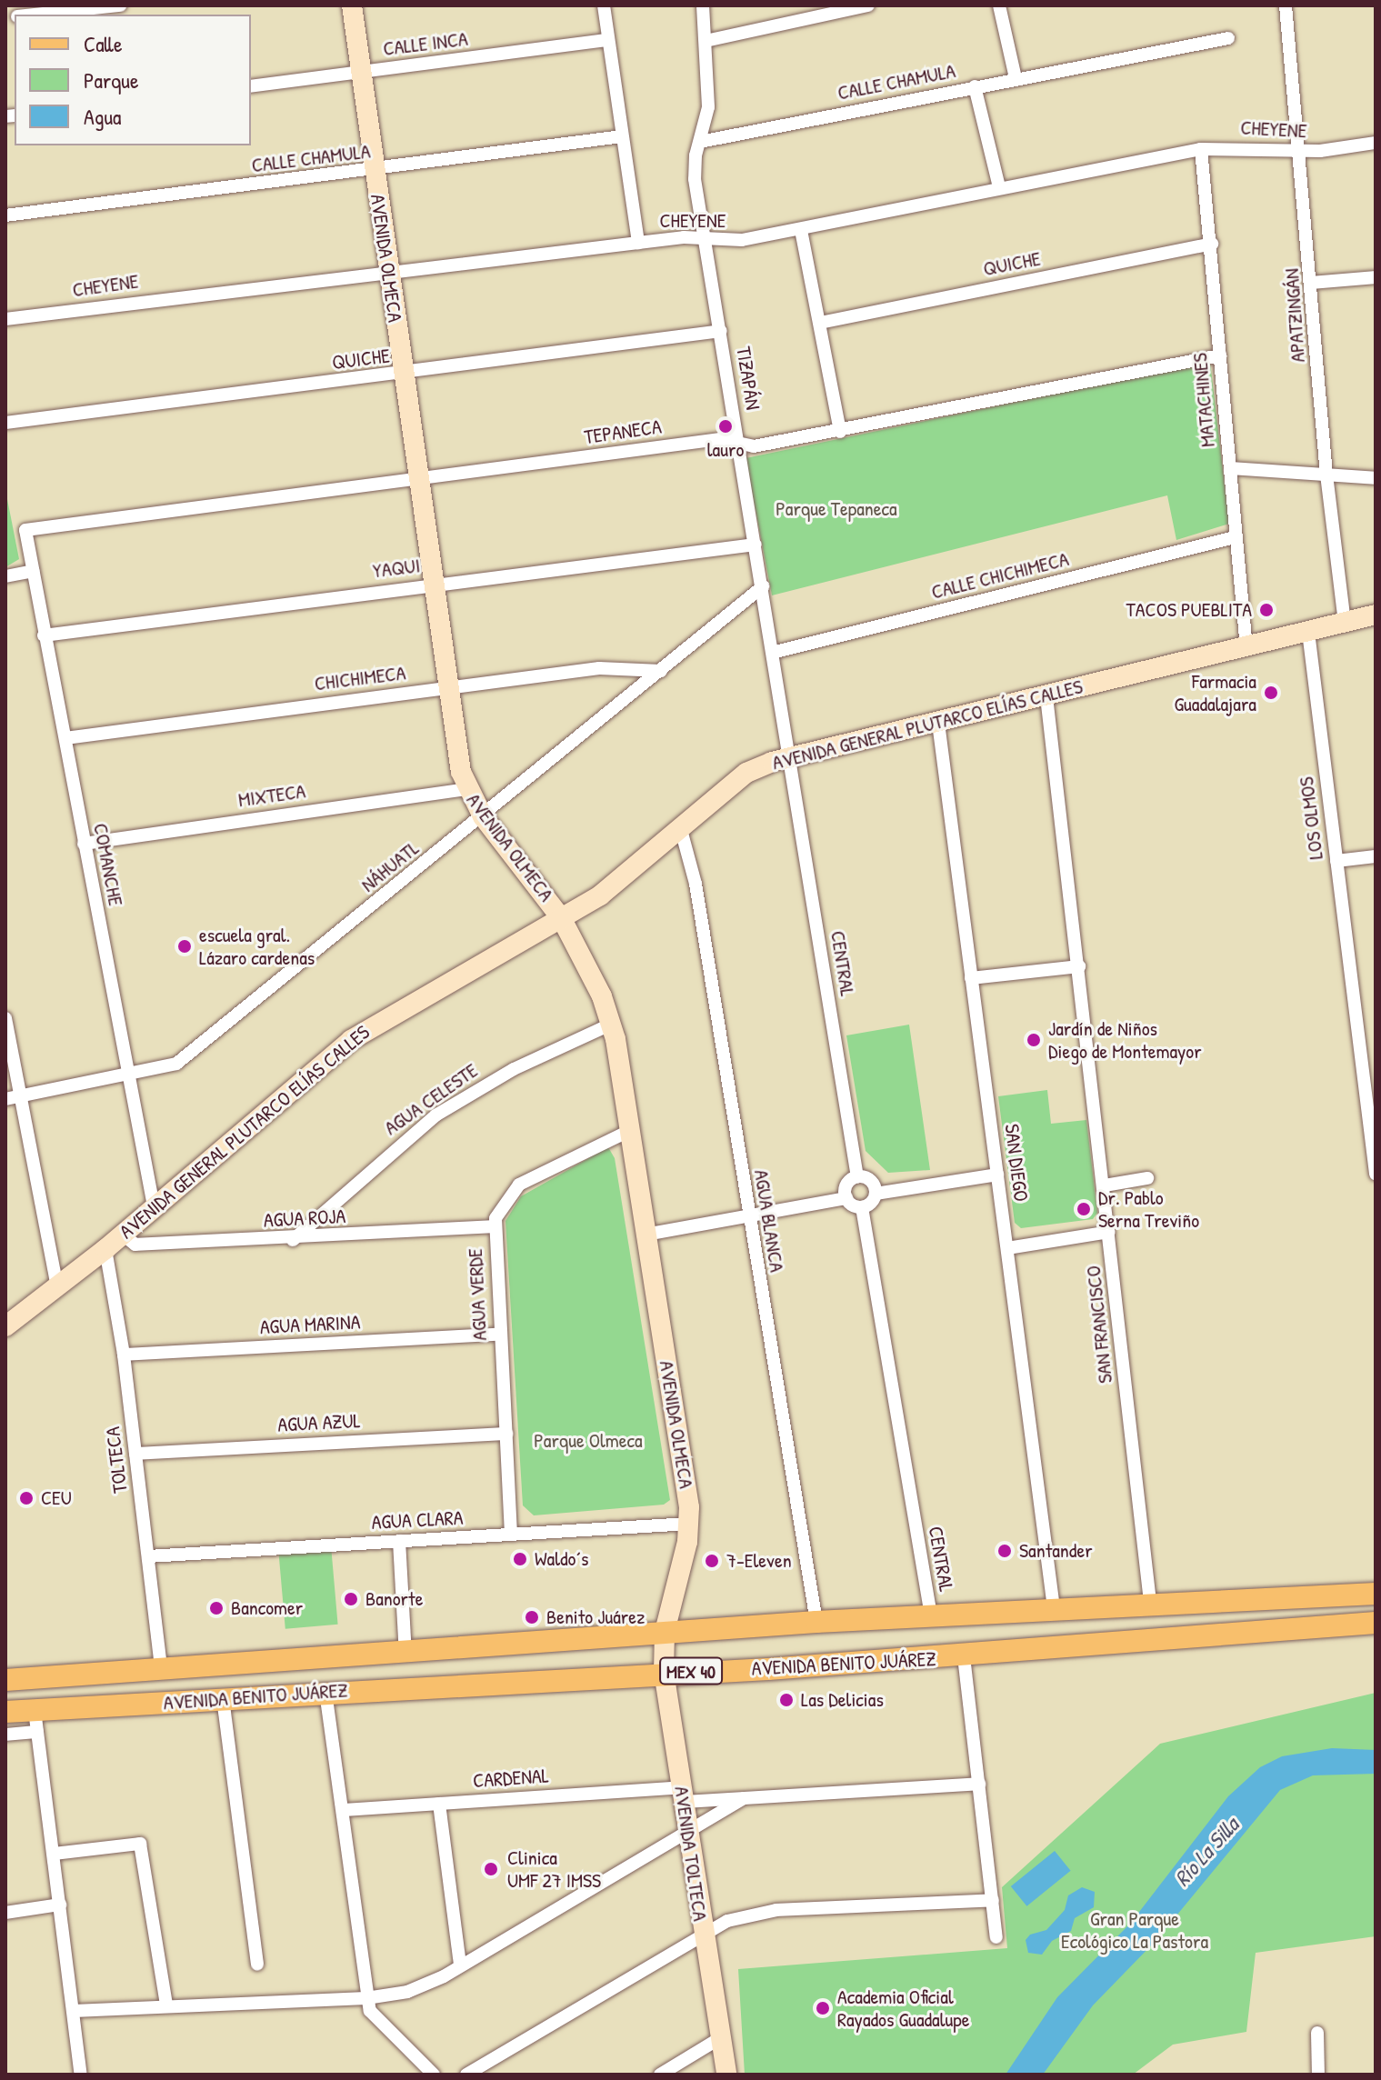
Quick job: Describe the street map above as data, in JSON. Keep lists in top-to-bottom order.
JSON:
{
  "streets": {
    "main road": ["AVENIDA BENITO JUÁREZ", "MEX 40"],
    "street": [
      "CALLE INCA",
      "CALLE CHAMULA",
      "CHEYENE",
      "AVENIDA OLMECA",
      "QUICHE",
      "APATZINGÁN",
      "TIZAPÁN",
      "MATACHINES",
      "TEPANECA",
      "YAQUI",
      "CALLE CHICHIMECA",
      "CHICHIMECA",
      "AVENIDA GENERAL PLUTARCO ELÍAS CALLES",
      "MIXTECA",
      "LOS OLMOS",
      "COMANCHE",
      "NÁHUATL",
      "CENTRAL",
      "AGUA CELESTE",
      "SAN DIEGO",
      "AGUA ROJA",
      "AGUA BLANCA",
      "AGUA VERDE",
      "AGUA MARINA",
      "SAN FRANCISCO",
      "AGUA AZUL",
      "TOLTECA",
      "AGUA CLARA",
      "CARDENAL",
      "AVENIDA TOLTECA"
    ]
  },
  "crossings": [
    ["CALLE INCA", "AVENIDA OLMECA"],
    ["CALLE CHAMULA", "AVENIDA OLMECA"],
    ["CALLE CHAMULA", "TIZAPÁN"],
    ["CHEYENE", "AVENIDA OLMECA"],
    ["CHEYENE", "APATZINGÁN"],
    ["CHEYENE", "TIZAPÁN"],
    ["CHEYENE", "MATACHINES"],
    ["AVENIDA OLMECA", "QUICHE"],
    ["AVENIDA OLMECA", "TEPANECA"],
    ["AVENIDA OLMECA", "YAQUI"],
    ["AVENIDA OLMECA", "CHICHIMECA"],
    ["AVENIDA OLMECA", "AVENIDA GENERAL PLUTARCO ELÍAS CALLES"],
    ["AVENIDA OLMECA", "MIXTECA"],
    ["AVENIDA OLMECA", "NÁHUATL"],
    ["AVENIDA OLMECA", "AGUA CELESTE"],
    ["AVENIDA OLMECA", "AGUA VERDE"],
    ["AVENIDA OLMECA", "AGUA CLARA"],
    ["AVENIDA OLMECA", "AVENIDA BENITO JUÁREZ"],
    ["AVENIDA OLMECA", "AVENIDA TOLTECA"],
    ["QUICHE", "TIZAPÁN"],
    ["QUICHE", "MATACHINES"],
    ["APATZINGÁN", "AVENIDA GENERAL PLUTARCO ELÍAS CALLES"],
    ["TIZAPÁN", "TEPANECA"],
    ["TIZAPÁN", "YAQUI"],
    ["TIZAPÁN", "CALLE CHICHIMECA"],
    ["TIZAPÁN", "AVENIDA GENERAL PLUTARCO ELÍAS CALLES"],
    ["TIZAPÁN", "NÁHUATL"],
    ["TIZAPÁN", "CENTRAL"],
    ["MATACHINES", "TEPANECA"],
    ["MATACHINES", "CALLE CHICHIMECA"],
    ["MATACHINES", "AVENIDA GENERAL PLUTARCO ELÍAS CALLES"],
    ["TEPANECA", "COMANCHE"],
    ["YAQUI", "COMANCHE"],
    ["CHICHIMECA", "COMANCHE"],
    ["CHICHIMECA", "NÁHUATL"],
    ["AVENIDA GENERAL PLUTARCO ELÍAS CALLES", "LOS OLMOS"],
    ["AVENIDA GENERAL PLUTARCO ELÍAS CALLES", "COMANCHE"],
    ["AVENIDA GENERAL PLUTARCO ELÍAS CALLES", "CENTRAL"],
    ["AVENIDA GENERAL PLUTARCO ELÍAS CALLES", "SAN DIEGO"],
    ["AVENIDA GENERAL PLUTARCO ELÍAS CALLES", "AGUA ROJA"],
    ["AVENIDA GENERAL PLUTARCO ELÍAS CALLES", "AGUA BLANCA"],
    ["AVENIDA GENERAL PLUTARCO ELÍAS CALLES", "SAN FRANCISCO"],
    ["AVENIDA GENERAL PLUTARCO ELÍAS CALLES", "TOLTECA"],
    ["MIXTECA", "COMANCHE"],
    ["COMANCHE", "NÁHUATL"],
    ["CENTRAL", "AVENIDA BENITO JUÁREZ"],
    ["AGUA CELESTE", "AGUA ROJA"],
    ["SAN DIEGO", "AVENIDA BENITO JUÁREZ"],
    ["AGUA ROJA", "AGUA VERDE"],
    ["AGUA BLANCA", "AVENIDA BENITO JUÁREZ"],
    ["AGUA VERDE", "AGUA MARINA"],
    ["AGUA VERDE", "AGUA AZUL"],
    ["AGUA VERDE", "AGUA CLARA"],
    ["AGUA MARINA", "TOLTECA"],
    ["SAN FRANCISCO", "AVENIDA BENITO JUÁREZ"],
    ["AGUA AZUL", "TOLTECA"],
    ["TOLTECA", "AGUA CLARA"],
    ["TOLTECA", "AVENIDA BENITO JUÁREZ"],
    ["AVENIDA BENITO JUÁREZ", "AVENIDA TOLTECA"],
    ["CARDENAL", "AVENIDA TOLTECA"]
  ],
  "water": ["Río La Silla"],
  "parks": ["Parque Tepaneca", "Parque Olmeca", "Gran Parque Ecológico La Pastora"],
  "places": [
    "lauro",
    "TACOS PUEBLITA",
    "Farmacia Guadalajara",
    "escuela gral. Lázaro cardenas",
    "Jardín de Niños Diego de Montemayor",
    "Dr. Pablo Serna Treviño",
    "CEU",
    "Santander",
    "Waldo´s",
    "7-Eleven",
    "Banorte",
    "Bancomer",
    "Benito Juárez",
    "Las Delicias",
    "Clinica UMF 27 IMSS",
    "Academia Oficial Rayados Guadalupe"
  ],
  "legend": ["Calle", "Parque", "Agua"]
}
